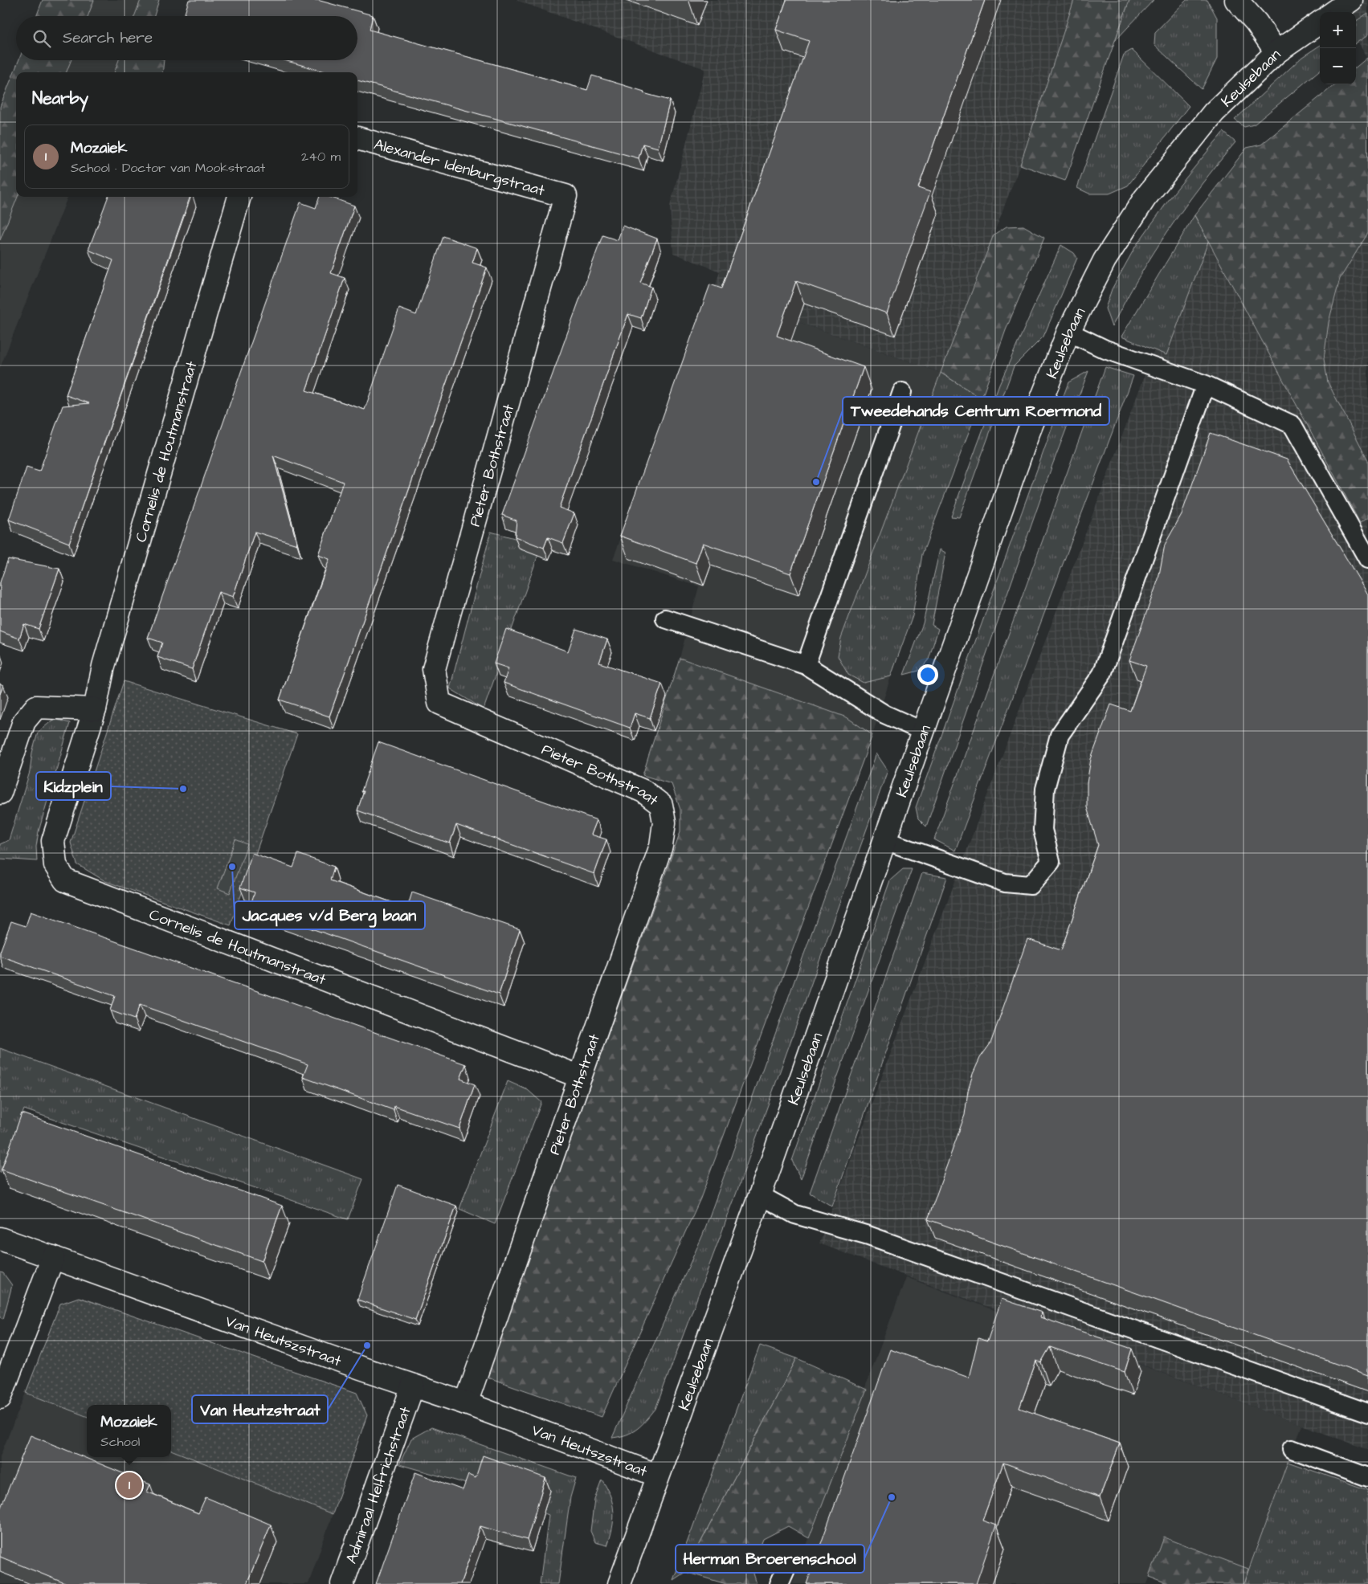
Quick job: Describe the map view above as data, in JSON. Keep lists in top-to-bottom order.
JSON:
{
  "streets": {
    "street": [
      "Keulsebaan",
      "Alexander Idenburgstraat",
      "Cornelis de Houtmanstraat",
      "Pieter Bothstraat",
      "Van Heutszstraat",
      "Admiraal Helfrichstraat"
    ]
  },
  "crossings": [
    ["Keulsebaan", "Van Heutszstraat"],
    ["Alexander Idenburgstraat", "Pieter Bothstraat"],
    ["Cornelis de Houtmanstraat", "Pieter Bothstraat"],
    ["Pieter Bothstraat", "Van Heutszstraat"],
    ["Van Heutszstraat", "Admiraal Helfrichstraat"]
  ],
  "places": [
    "Tweedehands Centrum Roermond",
    "Kidzplein",
    "Jacques v/d Berg baan",
    "Van Heutzstraat",
    "Herman Broerenschool"
  ],
  "page": {
    "map_buttons": ["+", "−"],
    "search": "Search here",
    "heading": "Nearby",
    "list": [
      {
        "mark": "1",
        "name": "Mozaiek",
        "note": "School · Doctor van Mookstraat",
        "value": "240 m"
      }
    ],
    "popup": ["Mozaiek", "School"],
    "pins": "1"
  }
}
